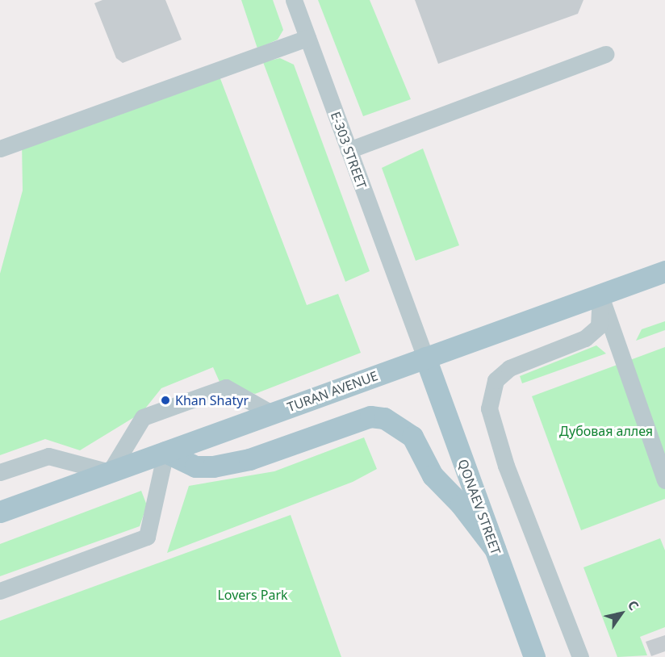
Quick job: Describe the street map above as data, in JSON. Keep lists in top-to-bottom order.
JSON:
{
  "streets": {
    "main road": ["TURAN AVENUE", "QONAEV STREET"],
    "street": ["E-303 STREET"]
  },
  "crossings": [
    ["E-303 STREET", "TURAN AVENUE"],
    ["E-303 STREET", "QONAEV STREET"],
    ["TURAN AVENUE", "QONAEV STREET"]
  ],
  "parks": ["Дубовая аллея", "Lovers Park"],
  "places": ["Khan Shatyr"],
  "north": "top right"
}
